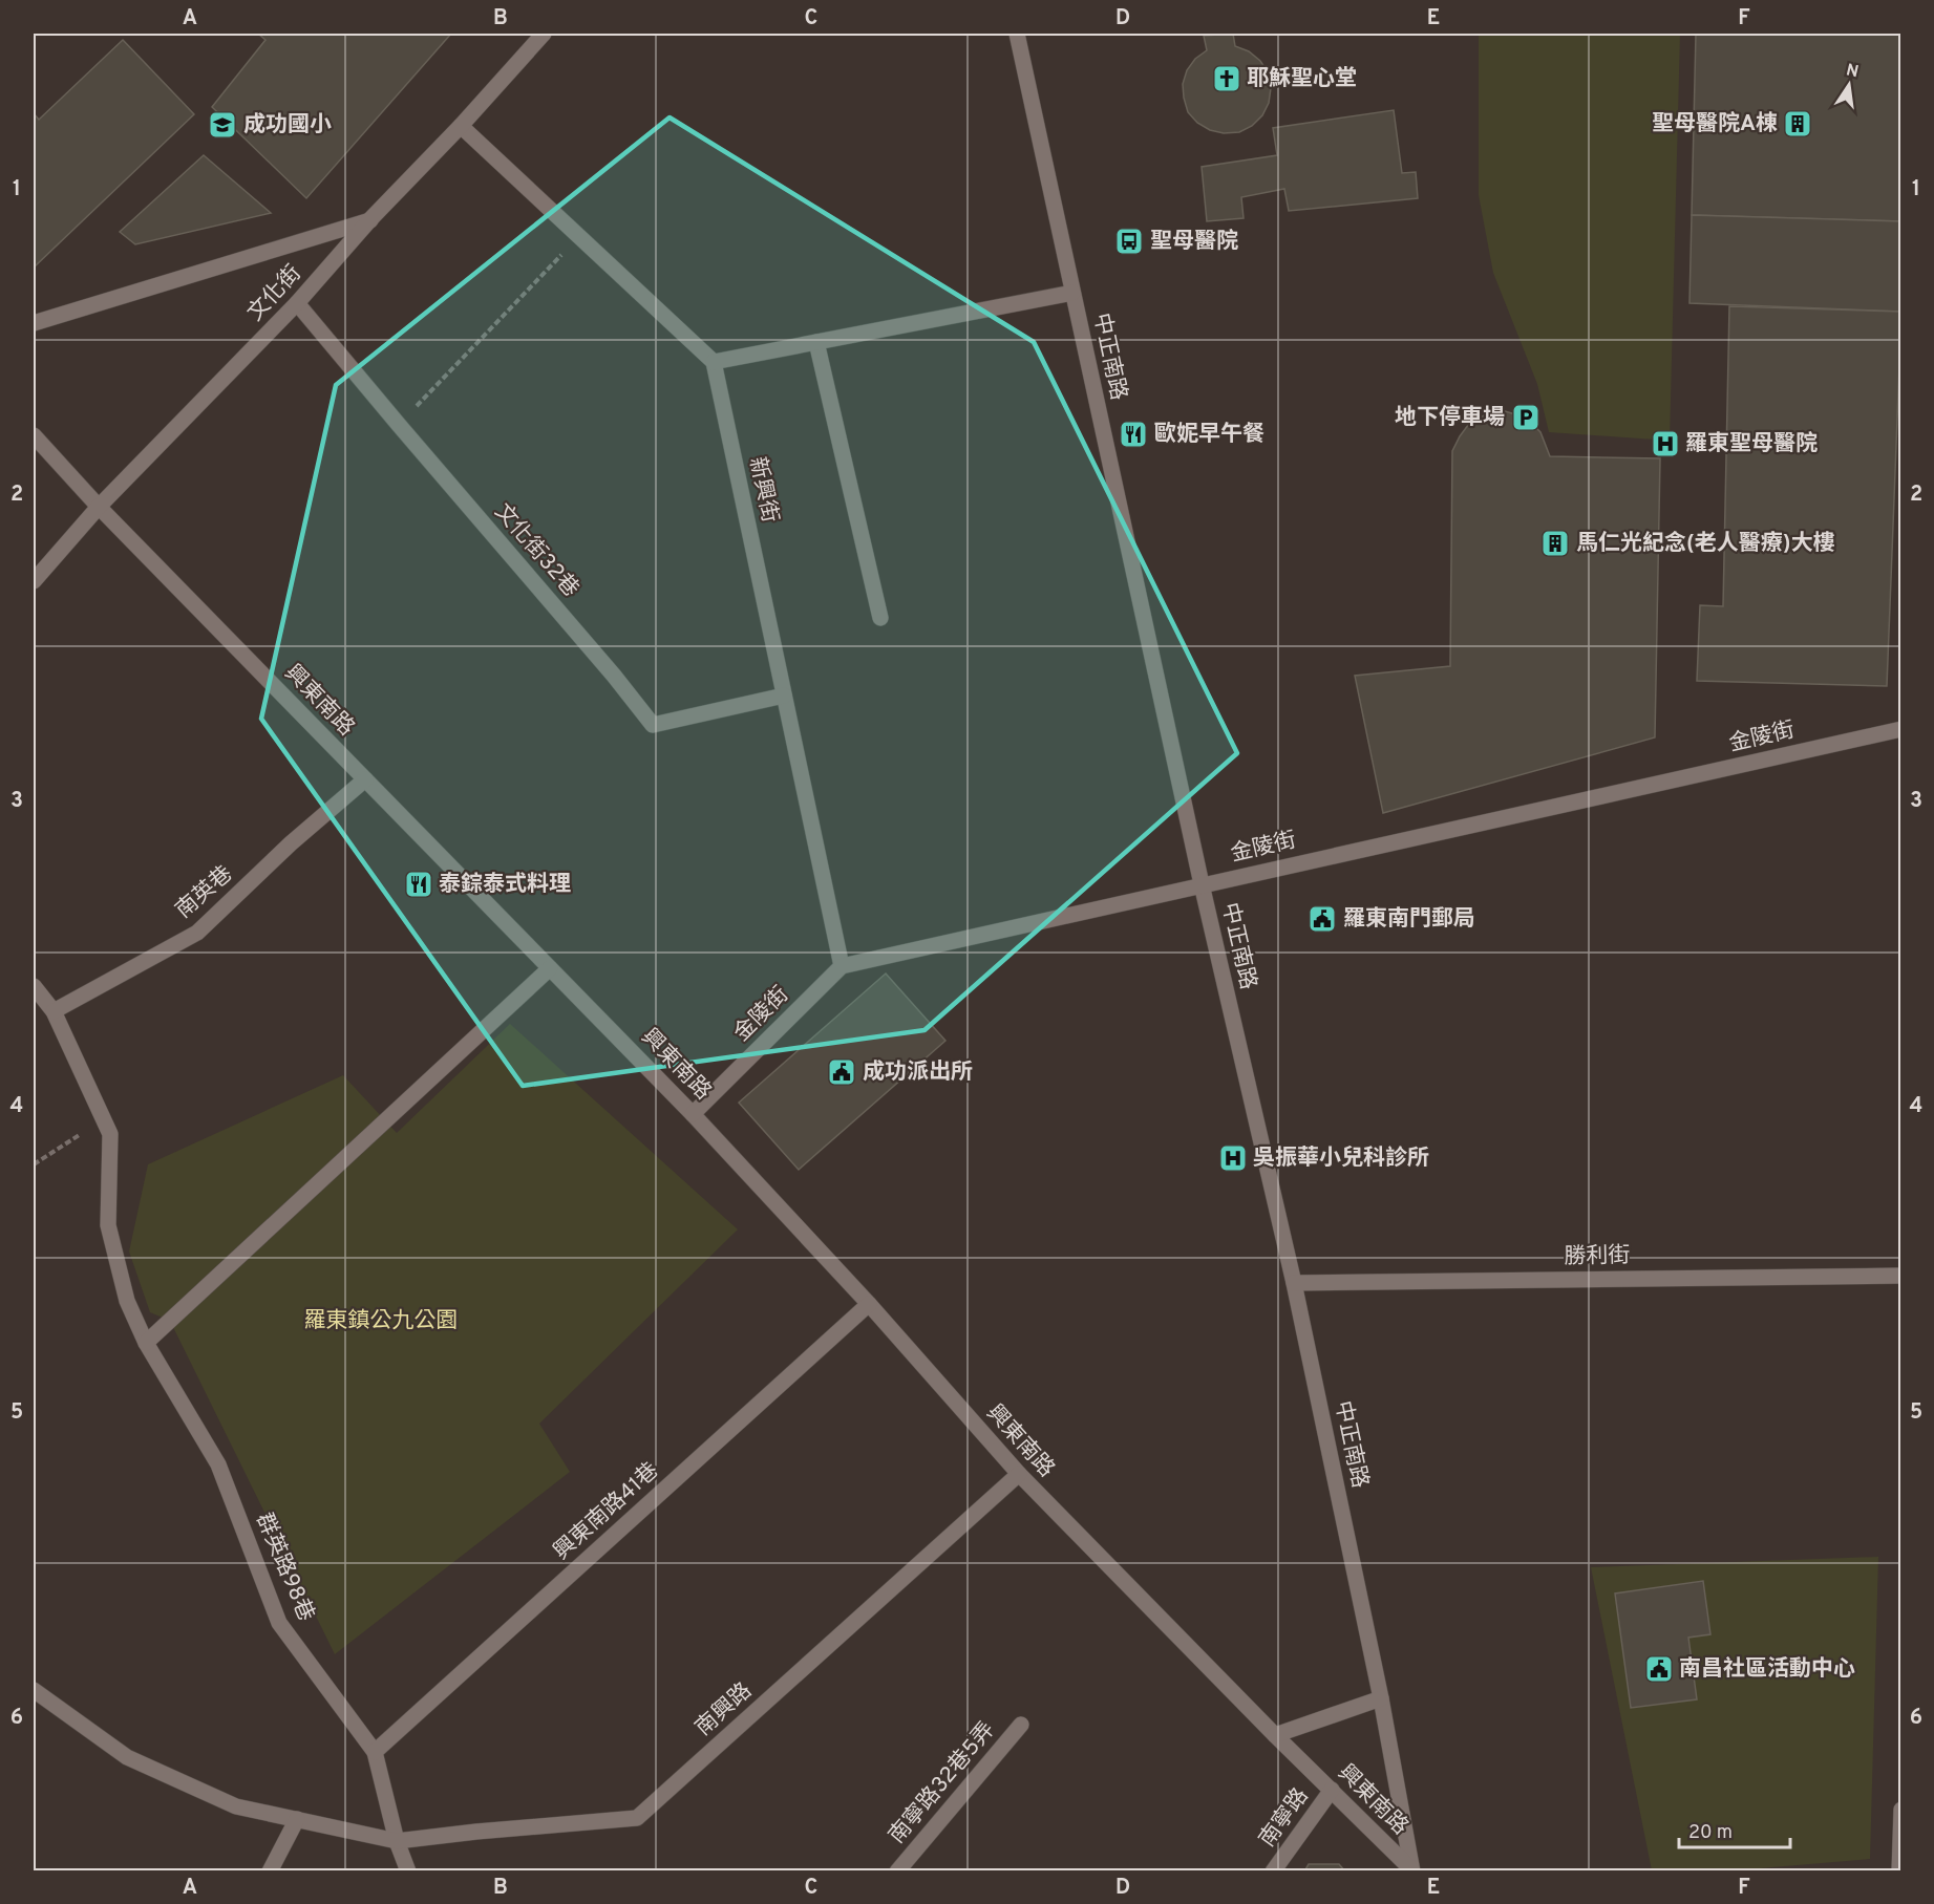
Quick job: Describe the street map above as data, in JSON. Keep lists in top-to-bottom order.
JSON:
{
  "streets": {
    "street": [
      "文化街",
      "中正南路",
      "新興街",
      "文化街32巷",
      "興東南路",
      "金陵街",
      "南英巷",
      "勝利街",
      "興東南路41巷",
      "群英路98巷",
      "南興路",
      "南寧路32巷5弄",
      "南寧路"
    ]
  },
  "crossings": [
    ["文化街", "文化街32巷"],
    ["文化街", "興東南路"],
    ["中正南路", "興東南路"],
    ["中正南路", "金陵街"],
    ["中正南路", "勝利街"],
    ["新興街", "文化街32巷"],
    ["新興街", "金陵街"],
    ["興東南路", "金陵街"],
    ["興東南路", "南英巷"],
    ["興東南路", "興東南路41巷"],
    ["興東南路", "南興路"],
    ["興東南路", "南寧路"],
    ["南英巷", "群英路98巷"],
    ["興東南路41巷", "群英路98巷"],
    ["群英路98巷", "南興路"]
  ],
  "parks": ["羅東鎮公九公園"],
  "places": {
    "church": ["耶穌聖心堂"],
    "building": ["聖母醫院A棟", "馬仁光紀念(老人醫療)大樓"],
    "school or university": ["成功國小"],
    "bus stop": ["聖母醫院"],
    "parking": ["地下停車場"],
    "restaurant": ["歐妮早午餐", "泰錝泰式料理"],
    "hospital": ["羅東聖母醫院", "吳振華小兒科診所"],
    "public building": ["羅東南門郵局", "成功派出所", "南昌社區活動中心"]
  },
  "scale_bar": "20 m",
  "north": "top",
  "grid": {
    "columns": [
      "A",
      "B",
      "C",
      "D",
      "E",
      "F"
    ],
    "rows": [
      "1",
      "2",
      "3",
      "4",
      "5",
      "6"
    ]
  }
}
